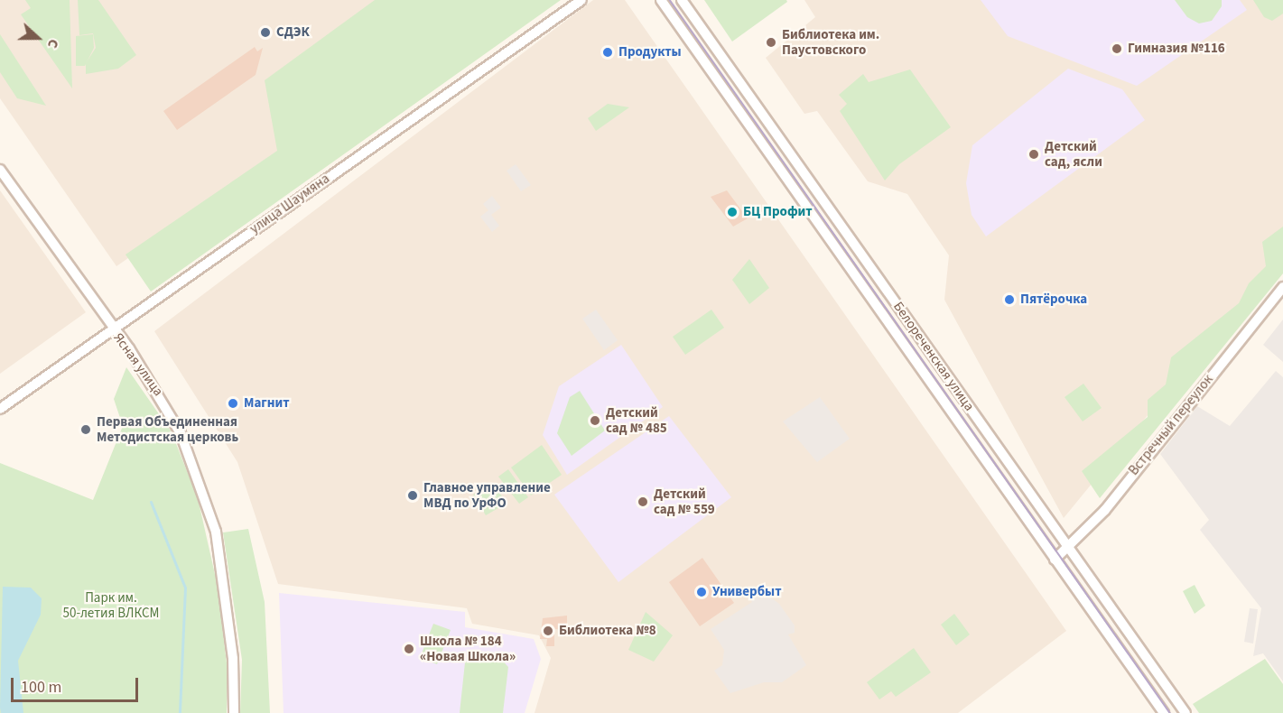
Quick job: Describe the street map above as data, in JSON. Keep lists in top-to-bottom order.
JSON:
{
  "streets": {
    "street": [
      "улица Шаумяна",
      "Белореченская улица",
      "Ясная улица",
      "Встречный переулок"
    ]
  },
  "crossings": [
    ["улица Шаумяна", "Ясная улица"],
    ["Белореченская улица", "Встречный переулок"]
  ],
  "parks": ["Парк им. 50-летия ВЛКСМ"],
  "places": [
    "СДЭК",
    "Библиотека им. Паустовского",
    "Гимназия №116",
    "Продукты",
    "Детский сад, ясли",
    "БЦ Профит",
    "Пятёрочка",
    "Магнит",
    "Детский сад № 485",
    "Первая Объединенная Методистская церковь",
    "Главное управление МВД по УрФО",
    "Детский сад № 559",
    "Универбыт",
    "Библиотека №8",
    "Школа № 184 «Новая Школа»"
  ],
  "scale_bar": "100 m",
  "north": "right"
}
